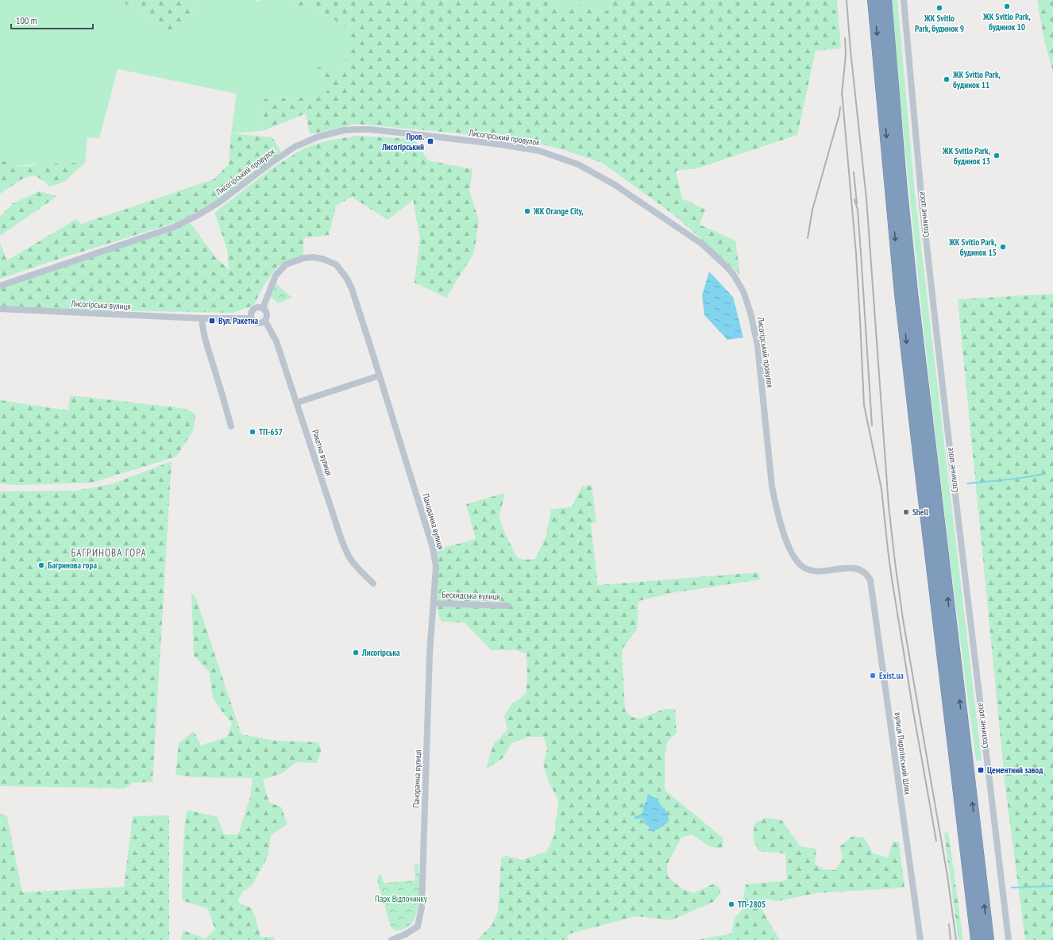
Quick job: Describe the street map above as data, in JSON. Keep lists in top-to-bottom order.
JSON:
{
  "streets": {
    "street": [
      "Лисогірський провулок",
      "Столичне шосе",
      "Лисогірська вулиця",
      "Ракетна вулиця",
      "Панорамна вулиця",
      "Бескидська вулиця",
      "вулиця Пирогівський Шлях"
    ]
  },
  "crossings": [
    ["Лисогірський провулок", "вулиця Пирогівський Шлях"],
    ["Лисогірська вулиця", "Ракетна вулиця"],
    ["Лисогірська вулиця", "Панорамна вулиця"],
    ["Ракетна вулиця", "Панорамна вулиця"],
    ["Панорамна вулиця", "Бескидська вулиця"]
  ],
  "districts": ["БАГРИНОВА ГОРА"],
  "parks": ["Парк Відпочинку"],
  "places": {
    "other": [
      "ЖК Svitlo Park, будинок 10",
      "ЖК Svitlo Park, будинок 9",
      "ЖК Svitlo Park, будинок 11",
      "ЖК Svitlo Park, будинок 13",
      "ЖК Orange City,",
      "ЖК Svitlo Park, будинок 15",
      "ТП-657",
      "Shell",
      "Багринова гора",
      "Лисогірська",
      "Exist.ua",
      "ТП-2805"
    ],
    "transit": ["Пров. Лисогірський", "Вул. Ракетна", "Цементний завод"]
  },
  "scale_bar": "100 m"
}
